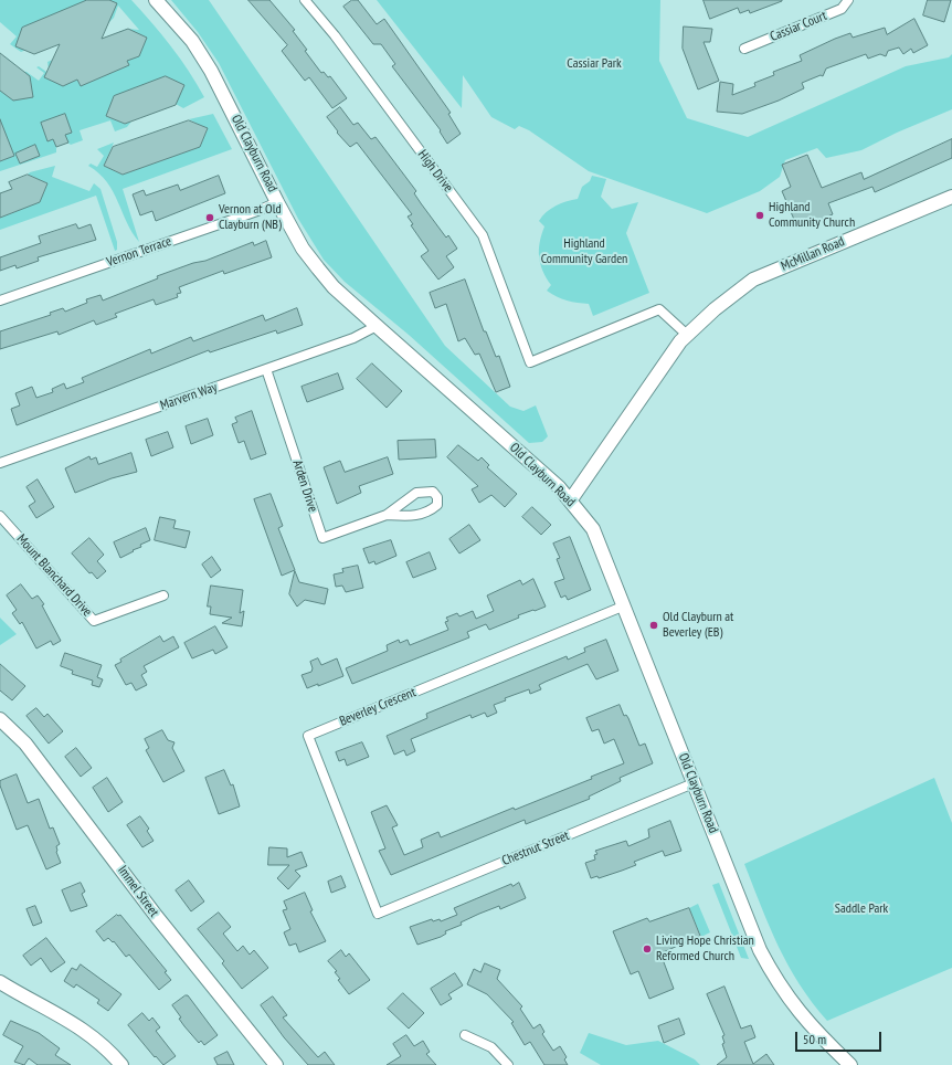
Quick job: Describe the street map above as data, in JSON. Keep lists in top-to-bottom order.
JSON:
{
  "streets": {
    "main road": ["Old Clayburn Road", "McMillan Road", "Immel Street"],
    "street": [
      "Cassiar Court",
      "High Drive",
      "Vernon Terrace",
      "Marvern Way",
      "Arden Drive",
      "Mount Blanchard Drive",
      "Beverley Crescent",
      "Chestnut Street"
    ]
  },
  "crossings": [
    ["Old Clayburn Road", "Vernon Terrace"],
    ["Old Clayburn Road", "McMillan Road"],
    ["Old Clayburn Road", "Marvern Way"],
    ["Old Clayburn Road", "Beverley Crescent"],
    ["Old Clayburn Road", "Chestnut Street"],
    ["High Drive", "McMillan Road"],
    ["Marvern Way", "Arden Drive"],
    ["Beverley Crescent", "Chestnut Street"]
  ],
  "parks": ["Cassiar Park", "Highland Community Garden", "Saddle Park"],
  "places": [
    "Highland Community Church",
    "Vernon at Old Clayburn (NB)",
    "Old Clayburn at Beverley (EB)",
    "Living Hope Christian Reformed Church"
  ],
  "scale_bar": "50 m"
}
